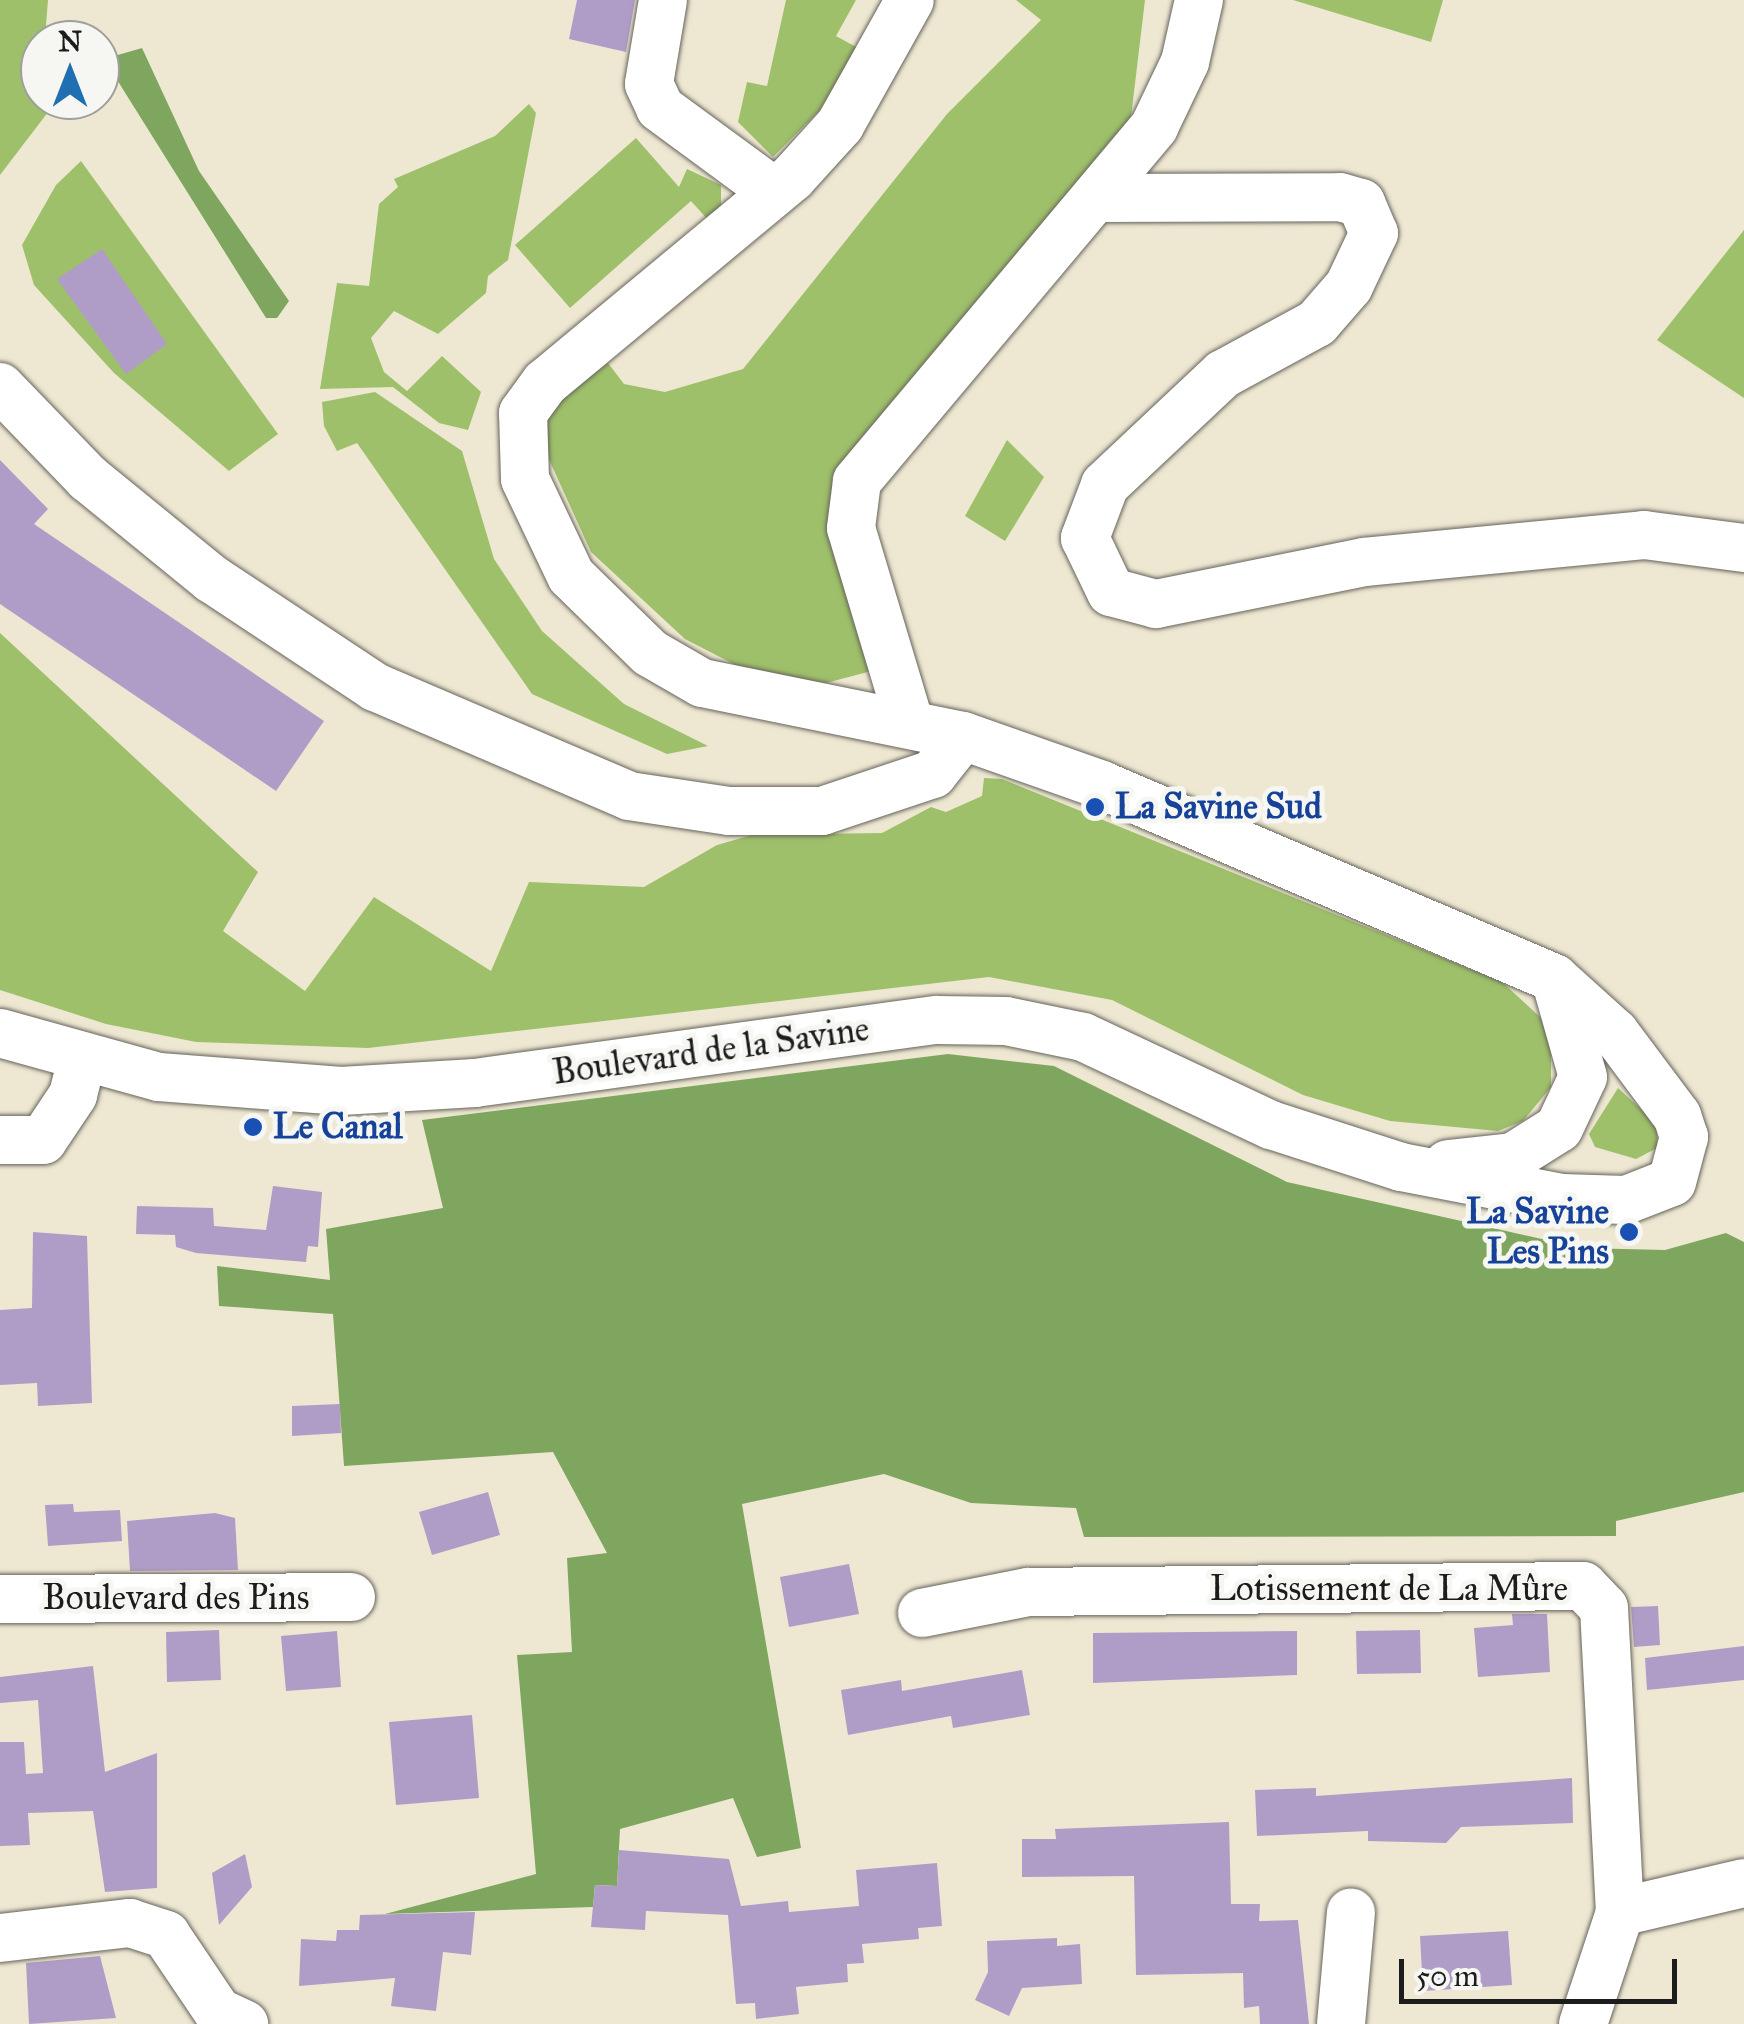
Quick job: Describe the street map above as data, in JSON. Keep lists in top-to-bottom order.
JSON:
{
  "streets": {
    "street": ["Boulevard de la Savine", "Lotissement de La Mûre", "Boulevard des Pins"]
  },
  "places": ["La Savine Sud", "Le Canal", "La Savine Les Pins"],
  "scale_bar": "50 m",
  "north": "top"
}
